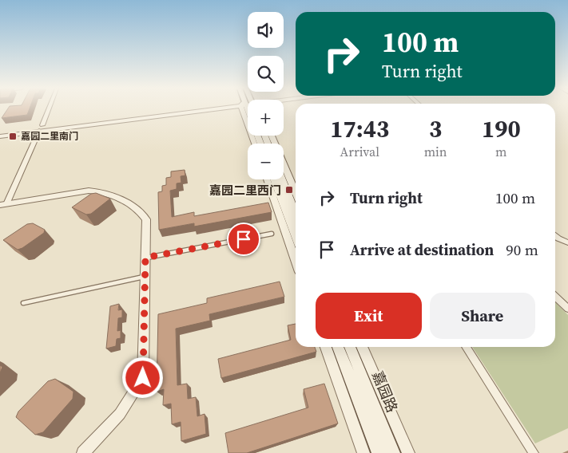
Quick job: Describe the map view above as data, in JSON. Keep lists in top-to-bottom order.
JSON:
{
  "streets": {
    "main road": ["嘉园路"]
  },
  "places": {
    "transit": ["嘉园二里南门", "嘉园二里西门"]
  },
  "page": {
    "map_buttons": ["+", "−"],
    "turn": ["100 m", "Turn right"],
    "eta": [
      "17:43",
      "Arrival",
      "3",
      "min",
      "190",
      "m"
    ],
    "list": [
      {
        "name": "Turn right",
        "value": "100 m"
      },
      {
        "name": "Arrive at destination",
        "value": "90 m"
      }
    ],
    "buttons": ["Exit", "Share"]
  }
}
